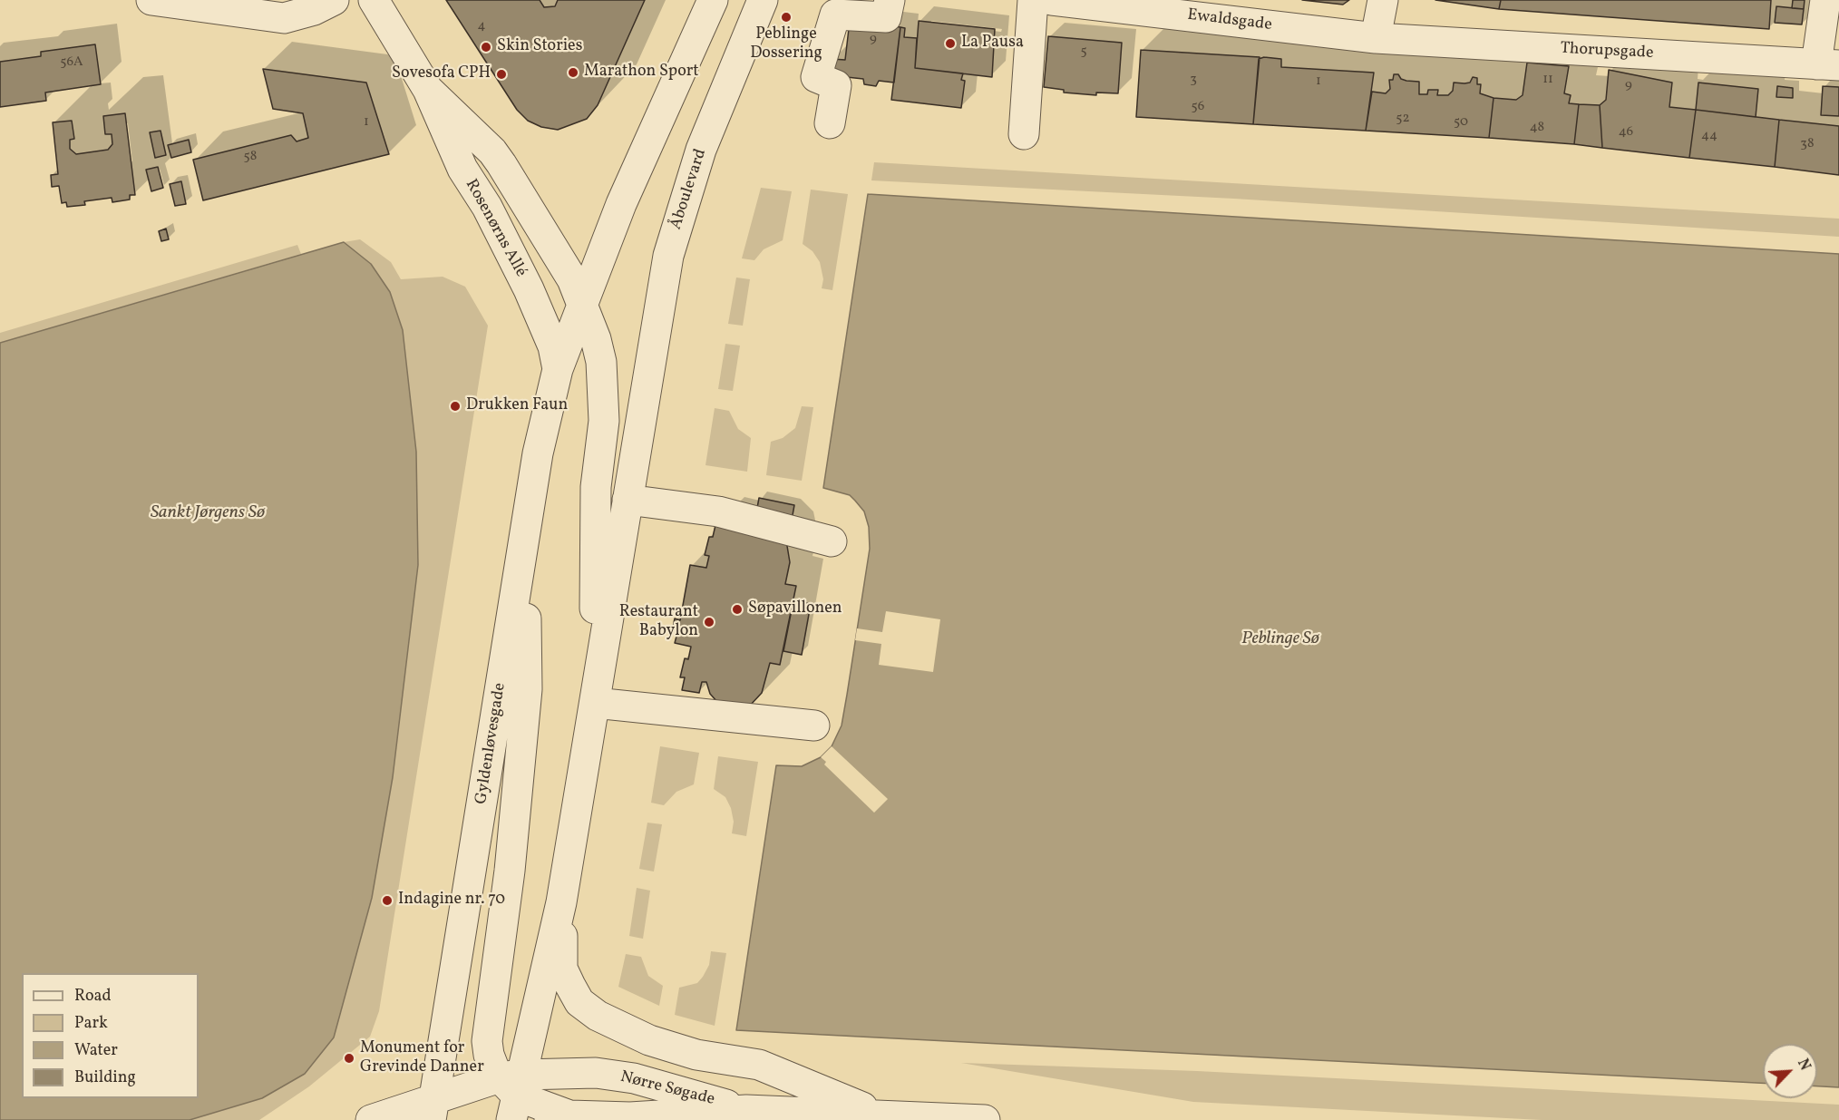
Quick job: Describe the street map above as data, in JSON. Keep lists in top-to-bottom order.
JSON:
{
  "streets": {
    "street": [
      "Ewaldsgade",
      "Thorupsgade",
      "Åboulevard",
      "Rosenørns Allé",
      "Gyldenløvesgade",
      "Nørre Søgade"
    ]
  },
  "crossings": [
    ["Ewaldsgade", "Thorupsgade"],
    ["Rosenørns Allé", "Gyldenløvesgade"],
    ["Gyldenløvesgade", "Nørre Søgade"]
  ],
  "water": ["Sankt Jørgens Sø", "Peblinge Sø"],
  "places": [
    "Peblinge Dossering",
    "La Pausa",
    "Skin Stories",
    "Marathon Sport",
    "Sovesofa CPH",
    "Drukken Faun",
    "Søpavillonen",
    "Restaurant Babylon",
    "Indagine nr. 70",
    "Monument for Grevinde Danner"
  ],
  "house_numbers": [
    "4",
    "9",
    "5",
    "56A",
    "3",
    "11",
    "1",
    "9",
    "56",
    "52",
    "1",
    "50",
    "48",
    "46",
    "44",
    "38",
    "58"
  ],
  "legend": [
    "Road",
    "Park",
    "Water",
    "Building"
  ],
  "north": "top right"
}
